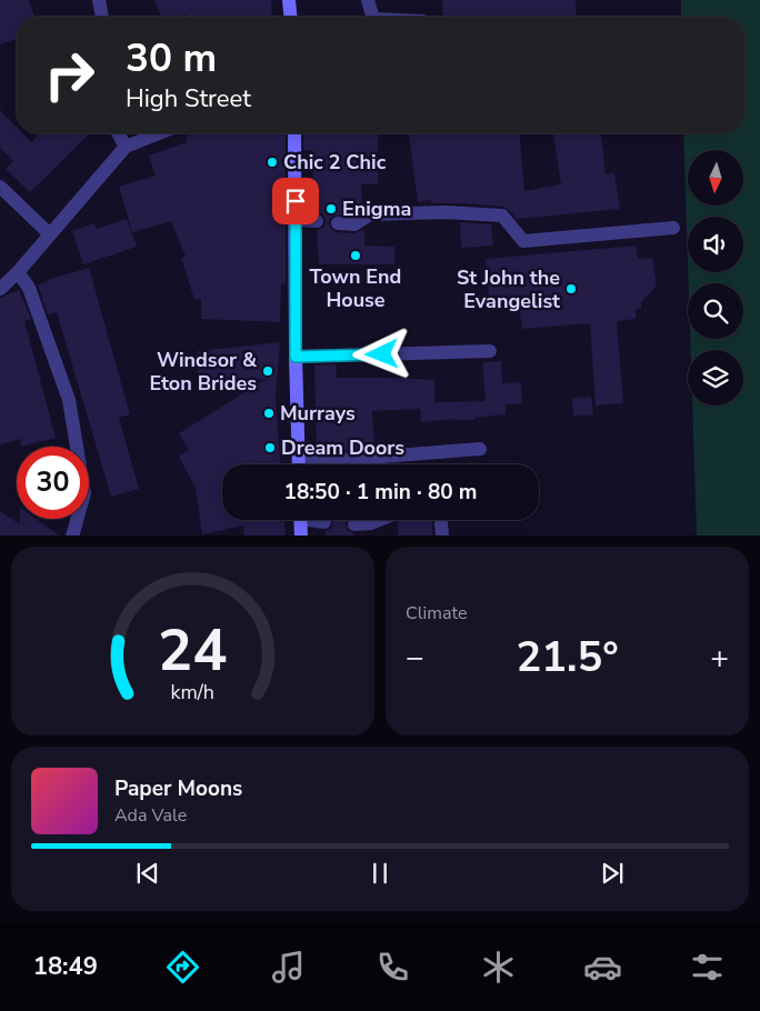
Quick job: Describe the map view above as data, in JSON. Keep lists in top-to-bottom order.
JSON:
{
  "places": [
    "Chic 2 Chic",
    "Enigma",
    "Town End House",
    "St John the Evangelist",
    "Windsor & Eton Brides",
    "Murrays",
    "Dream Doors"
  ],
  "north": "bottom",
  "page": {
    "turn": ["30 m", "High Street"],
    "limit": "30",
    "trip": "18:50 · 1 min · 80 m",
    "tile": "Climate",
    "heat": ["−", "21.5°", "+"],
    "song": ["Paper Moons", "Ada Vale"],
    "tabs": "18:49",
    "gauge": ["24", "km/h"]
  }
}
